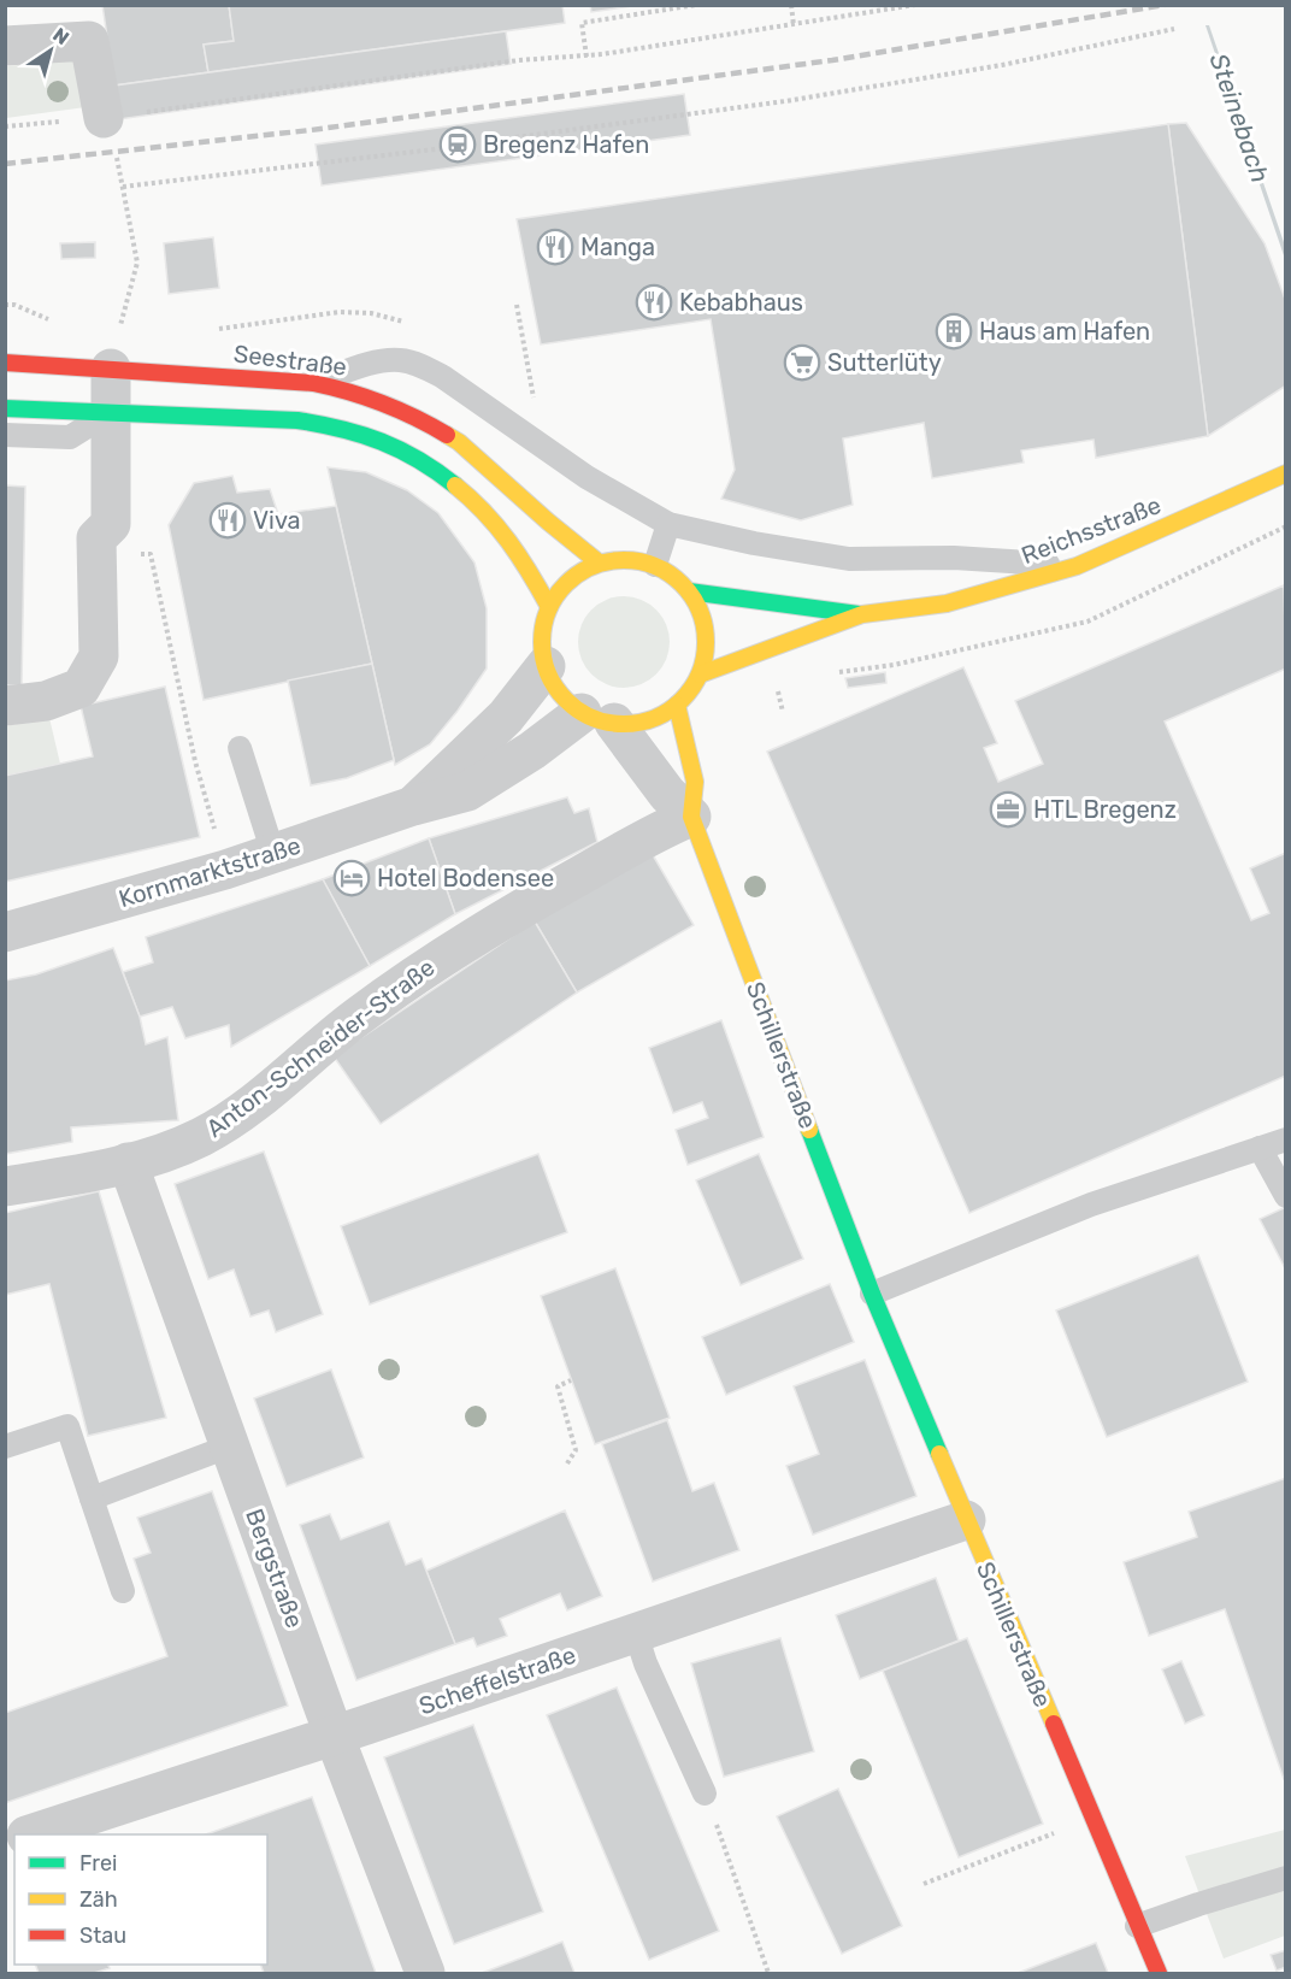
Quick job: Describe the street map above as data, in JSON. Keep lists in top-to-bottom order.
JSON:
{
  "streets": {
    "main road": ["Seestraße", "Reichsstraße", "Schillerstraße"],
    "street": [
      "Kornmarktstraße",
      "Anton-Schneider-Straße",
      "Bergstraße",
      "Scheffelstraße"
    ]
  },
  "crossings": [
    ["Seestraße", "Reichsstraße"],
    ["Seestraße", "Kornmarktstraße"],
    ["Seestraße", "Schillerstraße"],
    ["Reichsstraße", "Kornmarktstraße"],
    ["Reichsstraße", "Schillerstraße"],
    ["Kornmarktstraße", "Schillerstraße"],
    ["Anton-Schneider-Straße", "Schillerstraße"],
    ["Anton-Schneider-Straße", "Bergstraße"],
    ["Schillerstraße", "Scheffelstraße"],
    ["Bergstraße", "Scheffelstraße"]
  ],
  "water": ["Steinebach"],
  "places": {
    "station": ["Bregenz Hafen"],
    "restaurant": ["Manga", "Kebabhaus", "Viva"],
    "building": ["Haus am Hafen"],
    "supermarket": ["Sutterlüty"],
    "office": ["HTL Bregenz"],
    "hotel": ["Hotel Bodensee"]
  },
  "legend": ["Frei", "Zäh", "Stau"],
  "north": "top right"
}
